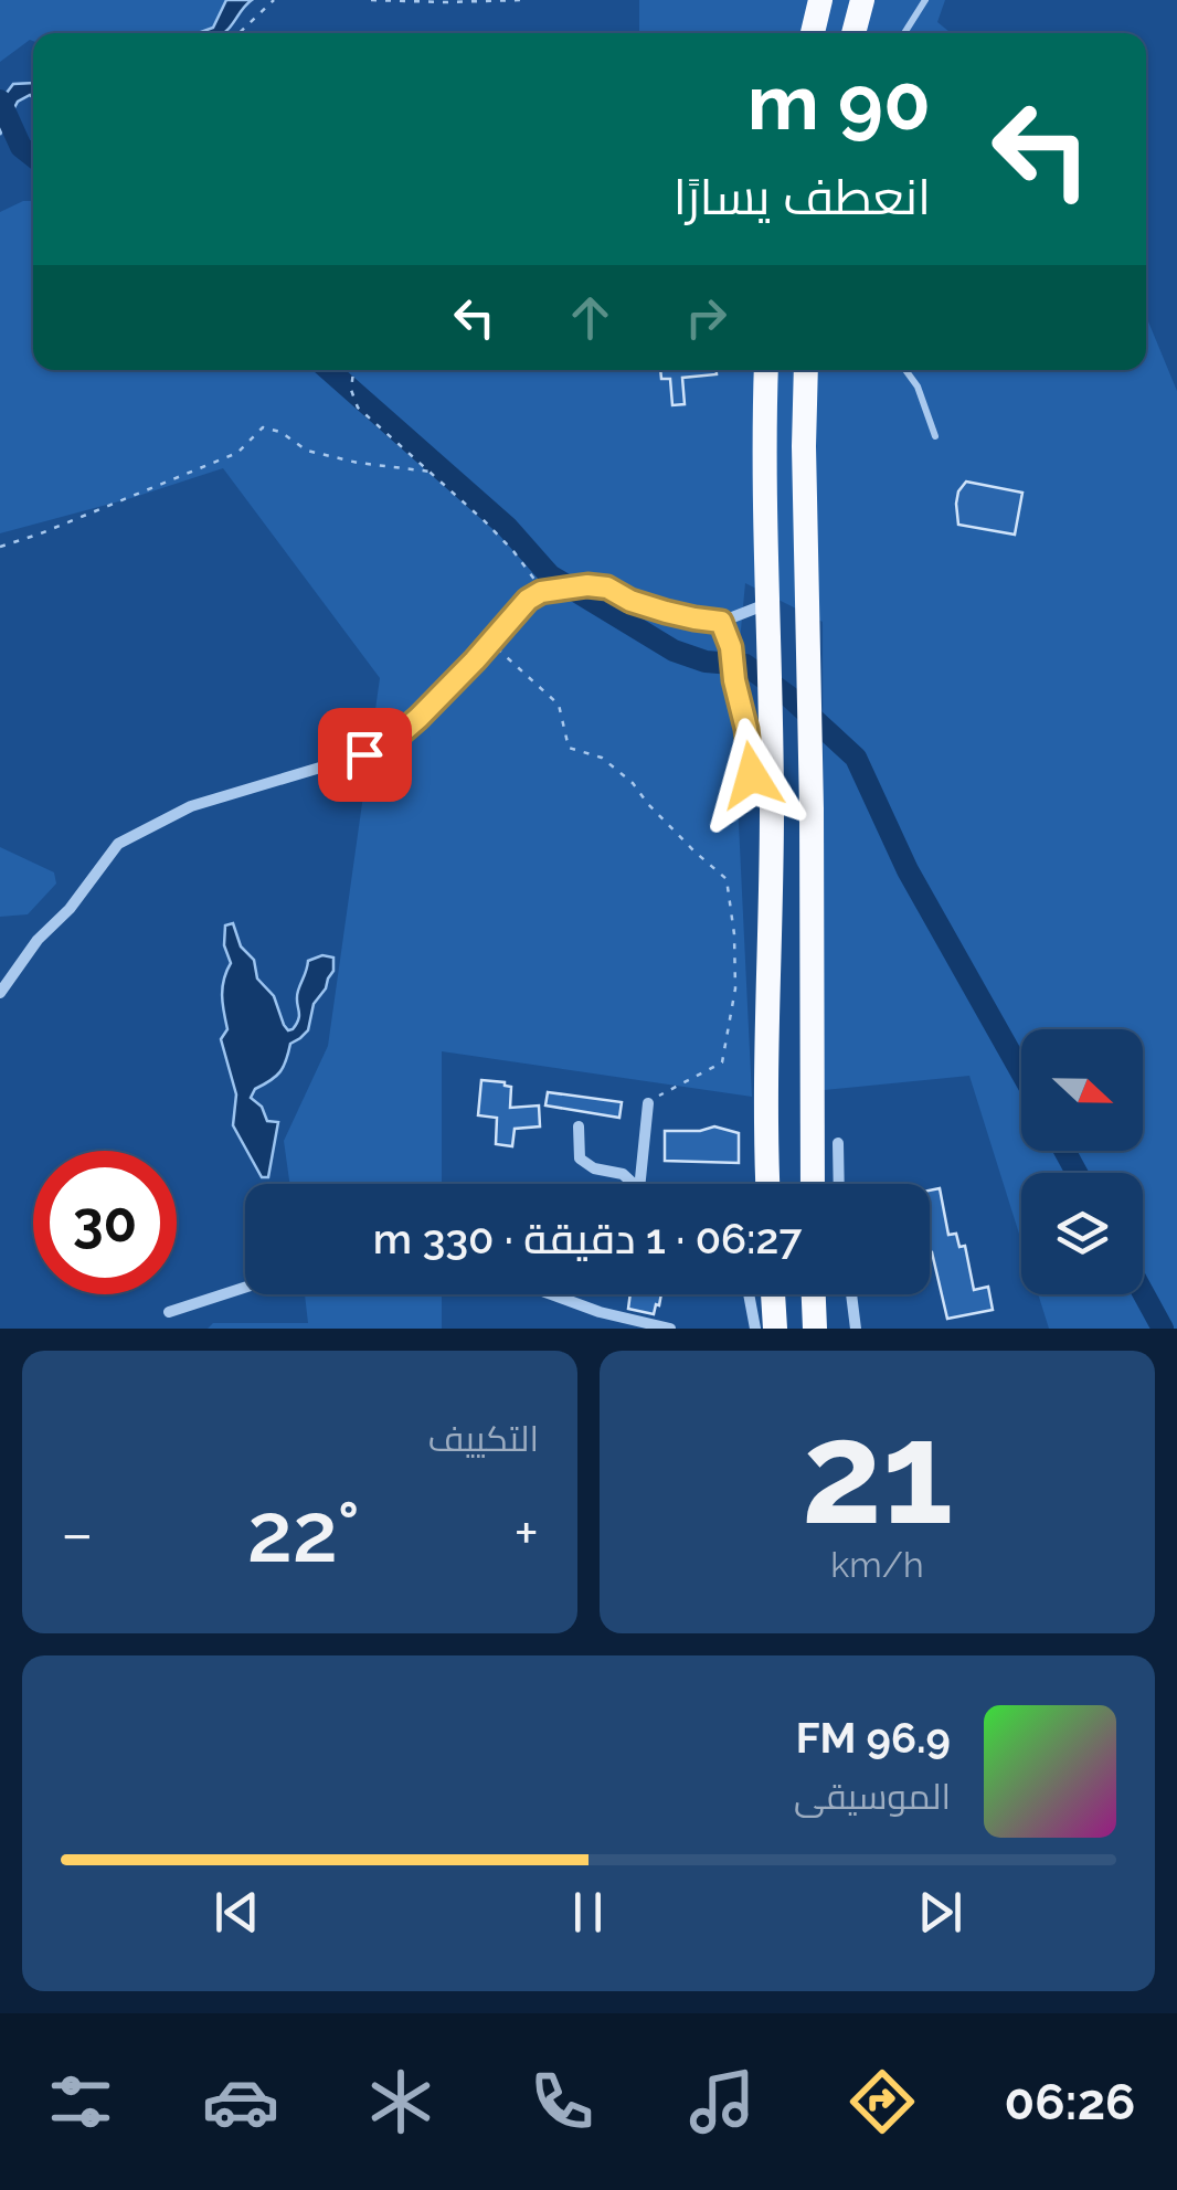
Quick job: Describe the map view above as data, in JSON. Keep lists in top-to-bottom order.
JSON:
{
  "north": "right",
  "page": {
    "turn": ["90 m", "انعطف يسارًا"],
    "limit": "30",
    "trip": "06:27 · 1 دقيقة · 330 m",
    "tile": [
      ["21", "km/h"],
      "التكييف"
    ],
    "heat": ["−", "22°", "+"],
    "song": ["96.9 FM", "الموسيقى"],
    "tabs": "06:26"
  }
}
